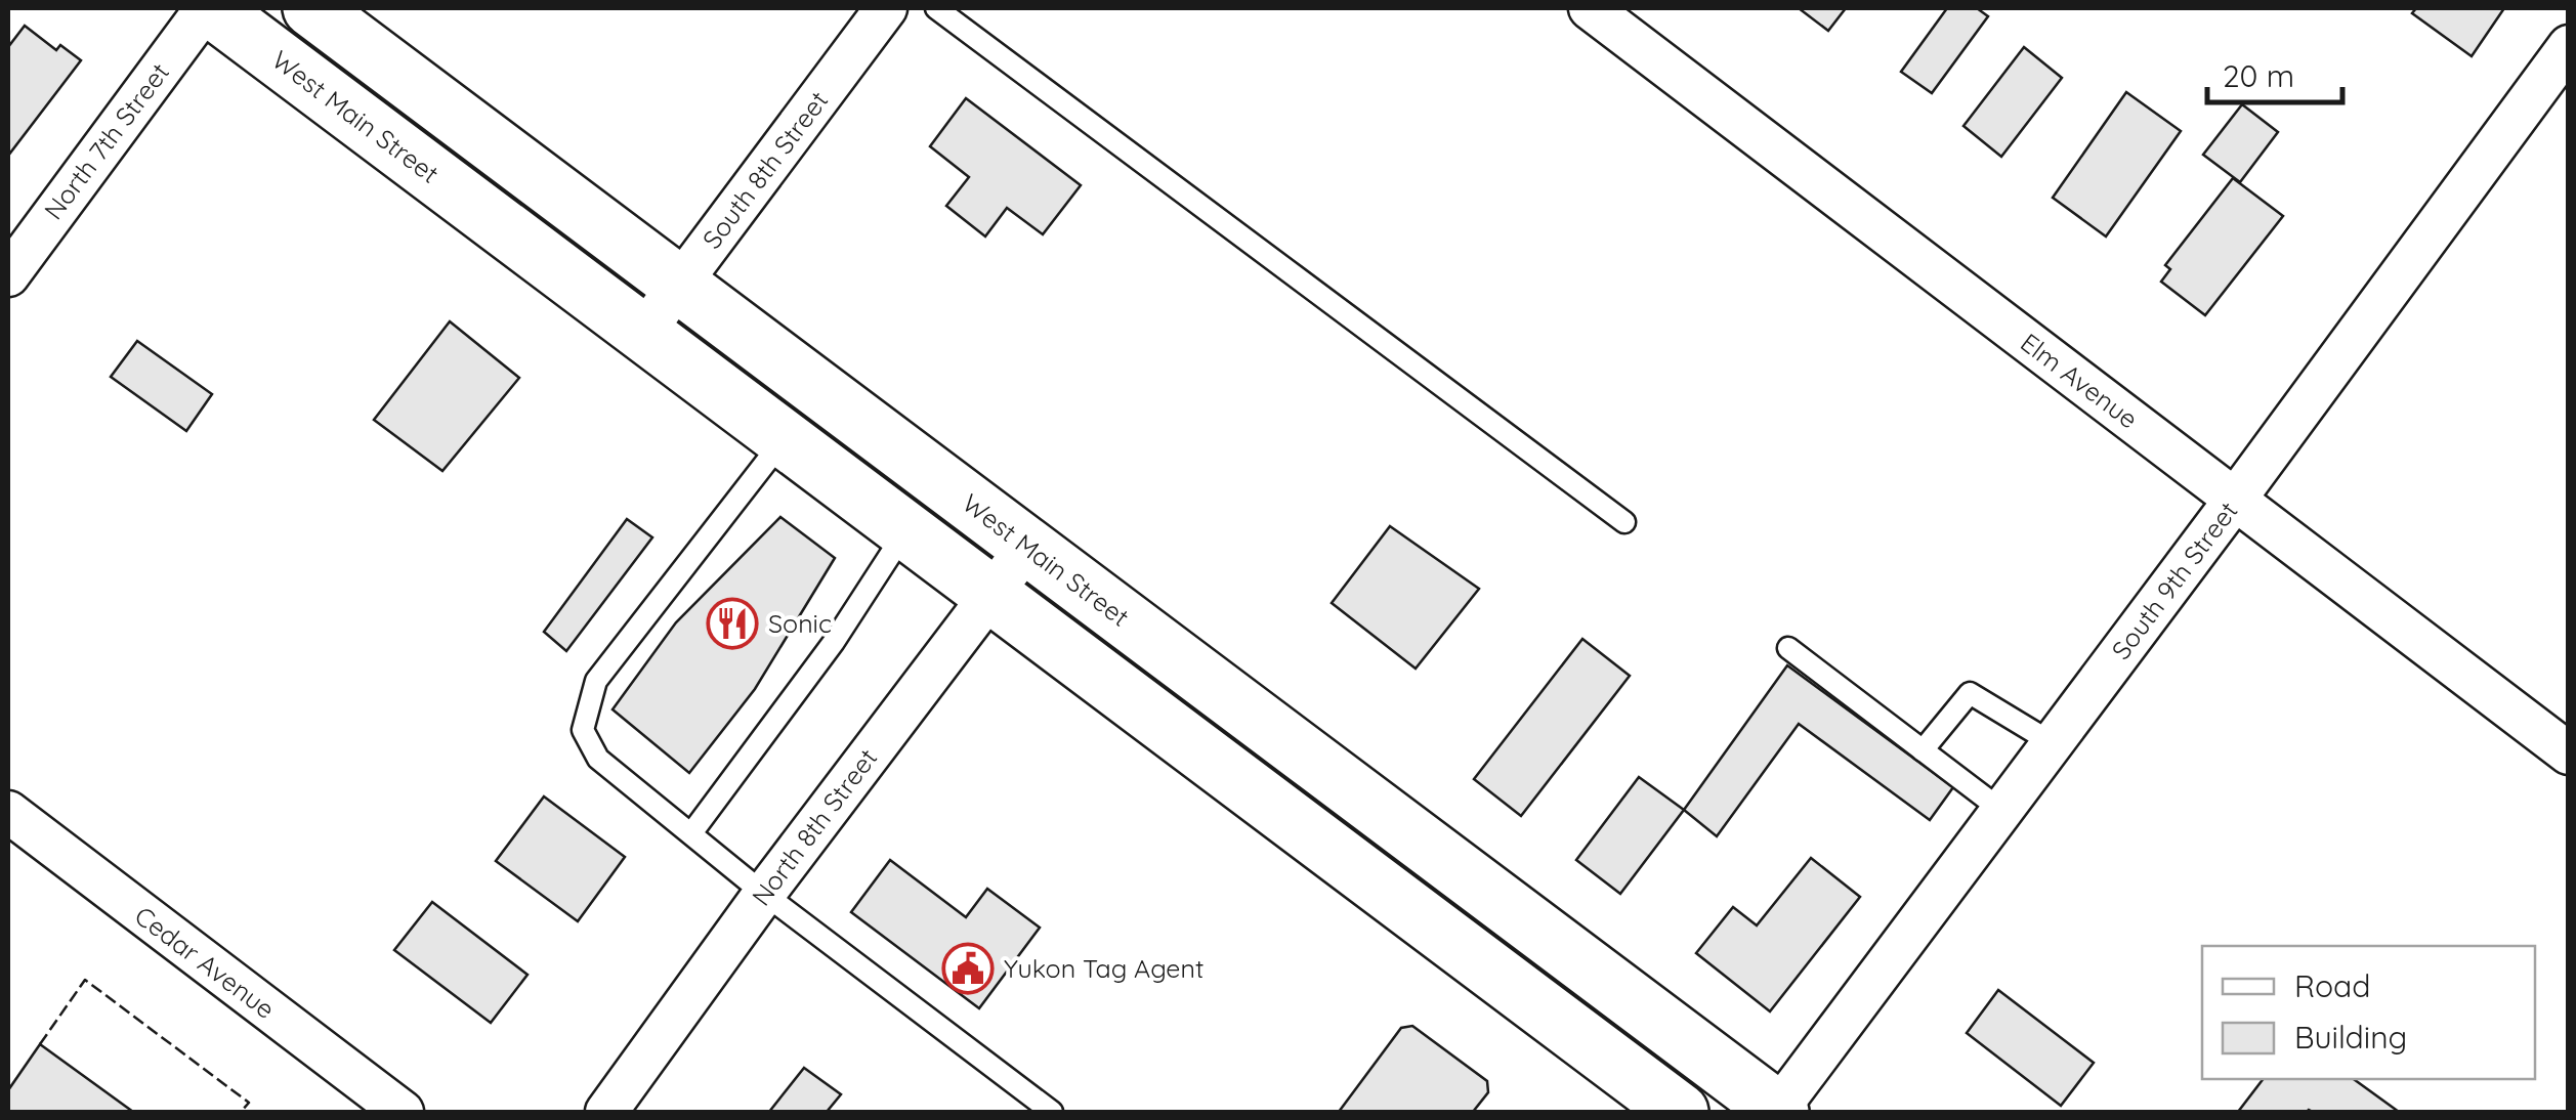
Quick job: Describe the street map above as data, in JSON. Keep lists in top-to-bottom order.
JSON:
{
  "streets": {
    "main road": ["West Main Street"],
    "street": [
      "North 7th Street",
      "South 8th Street",
      "Elm Avenue",
      "South 9th Street",
      "North 8th Street",
      "Cedar Avenue"
    ]
  },
  "crossings": [
    ["West Main Street", "North 7th Street"],
    ["West Main Street", "South 8th Street"],
    ["West Main Street", "South 9th Street"],
    ["West Main Street", "North 8th Street"],
    ["Elm Avenue", "South 9th Street"]
  ],
  "places": {
    "restaurant": ["Sonic"],
    "public building": ["Yukon Tag Agent"]
  },
  "legend": ["Road", "Building"],
  "scale_bar": "20 m"
}
